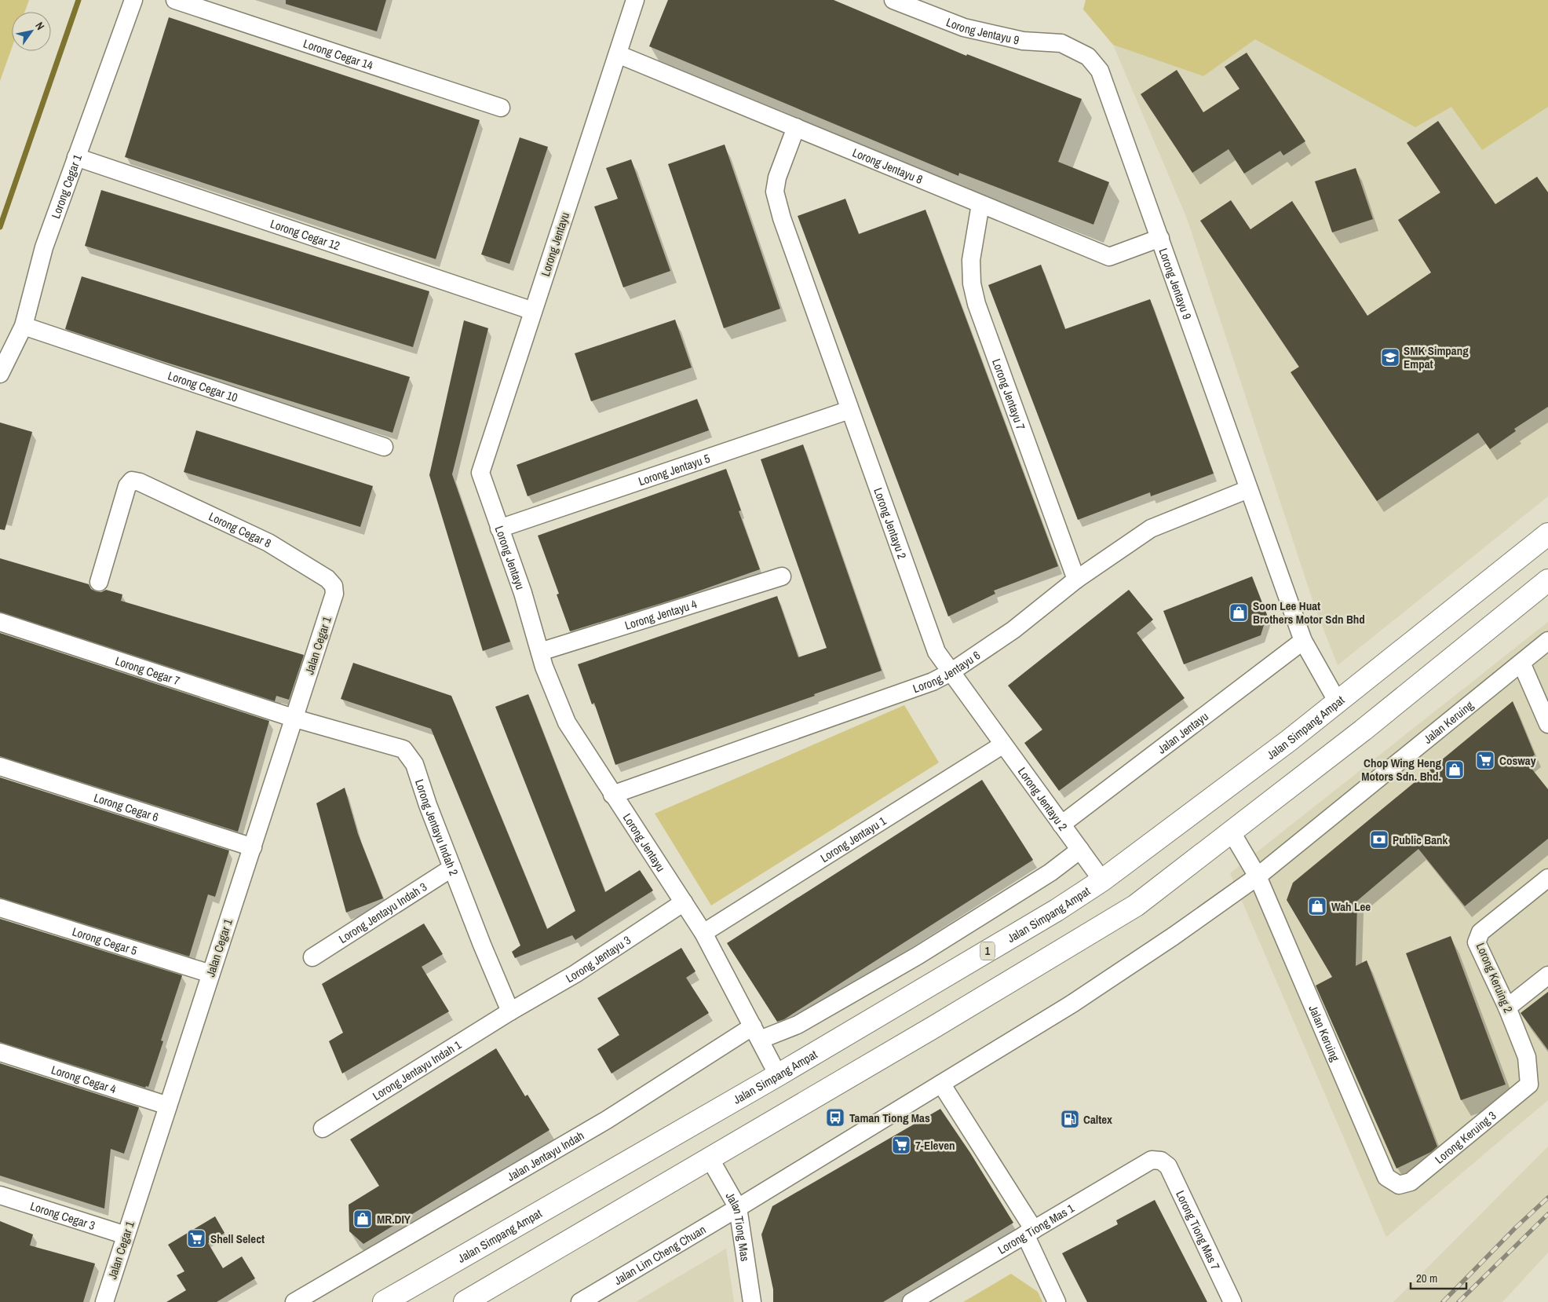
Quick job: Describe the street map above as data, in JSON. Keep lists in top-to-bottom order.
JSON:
{
  "streets": {
    "highway": ["Jalan Simpang Ampat", "1"],
    "street": [
      "Lorong Jentayu 9",
      "Lorong Cegar 14",
      "Lorong Jentayu 8",
      "Lorong Cegar 1",
      "Lorong Cegar 12",
      "Lorong Jentayu",
      "Lorong Cegar 10",
      "Lorong Jentayu 7",
      "Lorong Jentayu 5",
      "Lorong Jentayu 2",
      "Lorong Cegar 8",
      "Lorong Jentayu 4",
      "Jalan Cegar 1",
      "Lorong Cegar 7",
      "Lorong Jentayu 6",
      "Jalan Keruing",
      "Jalan Jentayu",
      "Lorong Cegar 6",
      "Lorong Jentayu Indah 2",
      "Lorong Jentayu 1",
      "Lorong Jentayu Indah 3",
      "Lorong Cegar 5",
      "Lorong Jentayu 3",
      "Lorong Keruing 2",
      "Lorong Jentayu Indah 1",
      "Lorong Cegar 4",
      "Lorong Keruing 3",
      "Jalan Jentayu Indah",
      "Lorong Cegar 3",
      "Jalan Tiong Mas",
      "Lorong Tiong Mas 1",
      "Lorong Tiong Mas 7",
      "Jalan Lim Cheng Chuan"
    ]
  },
  "crossings": [
    ["Lorong Jentayu 9", "Lorong Jentayu 8"],
    ["Lorong Jentayu 9", "Lorong Jentayu 6"],
    ["Lorong Jentayu 9", "Jalan Simpang Ampat"],
    ["Lorong Jentayu 9", "Jalan Jentayu"],
    ["Lorong Jentayu 8", "Lorong Jentayu"],
    ["Lorong Jentayu 8", "Lorong Jentayu 7"],
    ["Lorong Jentayu 8", "Lorong Jentayu 2"],
    ["Lorong Cegar 1", "Lorong Cegar 12"],
    ["Lorong Cegar 1", "Lorong Cegar 10"],
    ["Lorong Cegar 12", "Lorong Jentayu"],
    ["Lorong Jentayu", "Lorong Jentayu 5"],
    ["Lorong Jentayu", "Lorong Jentayu 4"],
    ["Lorong Jentayu", "Lorong Jentayu 6"],
    ["Lorong Jentayu", "Jalan Simpang Ampat"],
    ["Lorong Jentayu", "Lorong Jentayu 1"],
    ["Lorong Jentayu", "Lorong Jentayu 3"],
    ["Lorong Jentayu", "Jalan Jentayu Indah"],
    ["Lorong Jentayu 7", "Lorong Jentayu 6"],
    ["Lorong Jentayu 5", "Lorong Jentayu 2"],
    ["Lorong Jentayu 2", "Lorong Jentayu 6"],
    ["Lorong Jentayu 2", "Jalan Simpang Ampat"],
    ["Lorong Jentayu 2", "Jalan Jentayu"],
    ["Lorong Jentayu 2", "Lorong Jentayu 1"],
    ["Lorong Jentayu 2", "Jalan Jentayu Indah"],
    ["Lorong Cegar 8", "Jalan Cegar 1"],
    ["Jalan Cegar 1", "Lorong Cegar 7"],
    ["Jalan Cegar 1", "Lorong Cegar 6"],
    ["Jalan Cegar 1", "Lorong Jentayu Indah 2"],
    ["Jalan Cegar 1", "Lorong Cegar 5"],
    ["Jalan Cegar 1", "Lorong Cegar 4"],
    ["Jalan Cegar 1", "Lorong Cegar 3"],
    ["Lorong Cegar 7", "Lorong Jentayu Indah 2"],
    ["Jalan Keruing", "Lorong Keruing 3"],
    ["Jalan Keruing", "Jalan Lim Cheng Chuan"],
    ["Lorong Jentayu Indah 2", "Lorong Jentayu Indah 3"],
    ["Lorong Jentayu Indah 2", "Lorong Jentayu 3"],
    ["Lorong Jentayu Indah 2", "Lorong Jentayu Indah 1"],
    ["Lorong Jentayu 3", "Lorong Jentayu Indah 1"],
    ["Lorong Keruing 2", "Lorong Keruing 3"],
    ["Jalan Tiong Mas", "Jalan Lim Cheng Chuan"],
    ["Lorong Tiong Mas 1", "Lorong Tiong Mas 7"]
  ],
  "places": {
    "school or university": ["SMK Simpang Empat"],
    "shop": [
      "Soon Lee Huat Brothers Motor Sdn Bhd",
      "Chop Wing Heng Motors Sdn. Bhd.",
      "Wah Lee",
      "MR.DIY"
    ],
    "supermarket": ["Cosway", "7-Eleven", "Shell Select"],
    "bank": ["Public Bank"],
    "bus stop": ["Taman Tiong Mas"],
    "fuel station": ["Caltex"]
  },
  "scale_bar": "20 m",
  "north": "top right"
}
